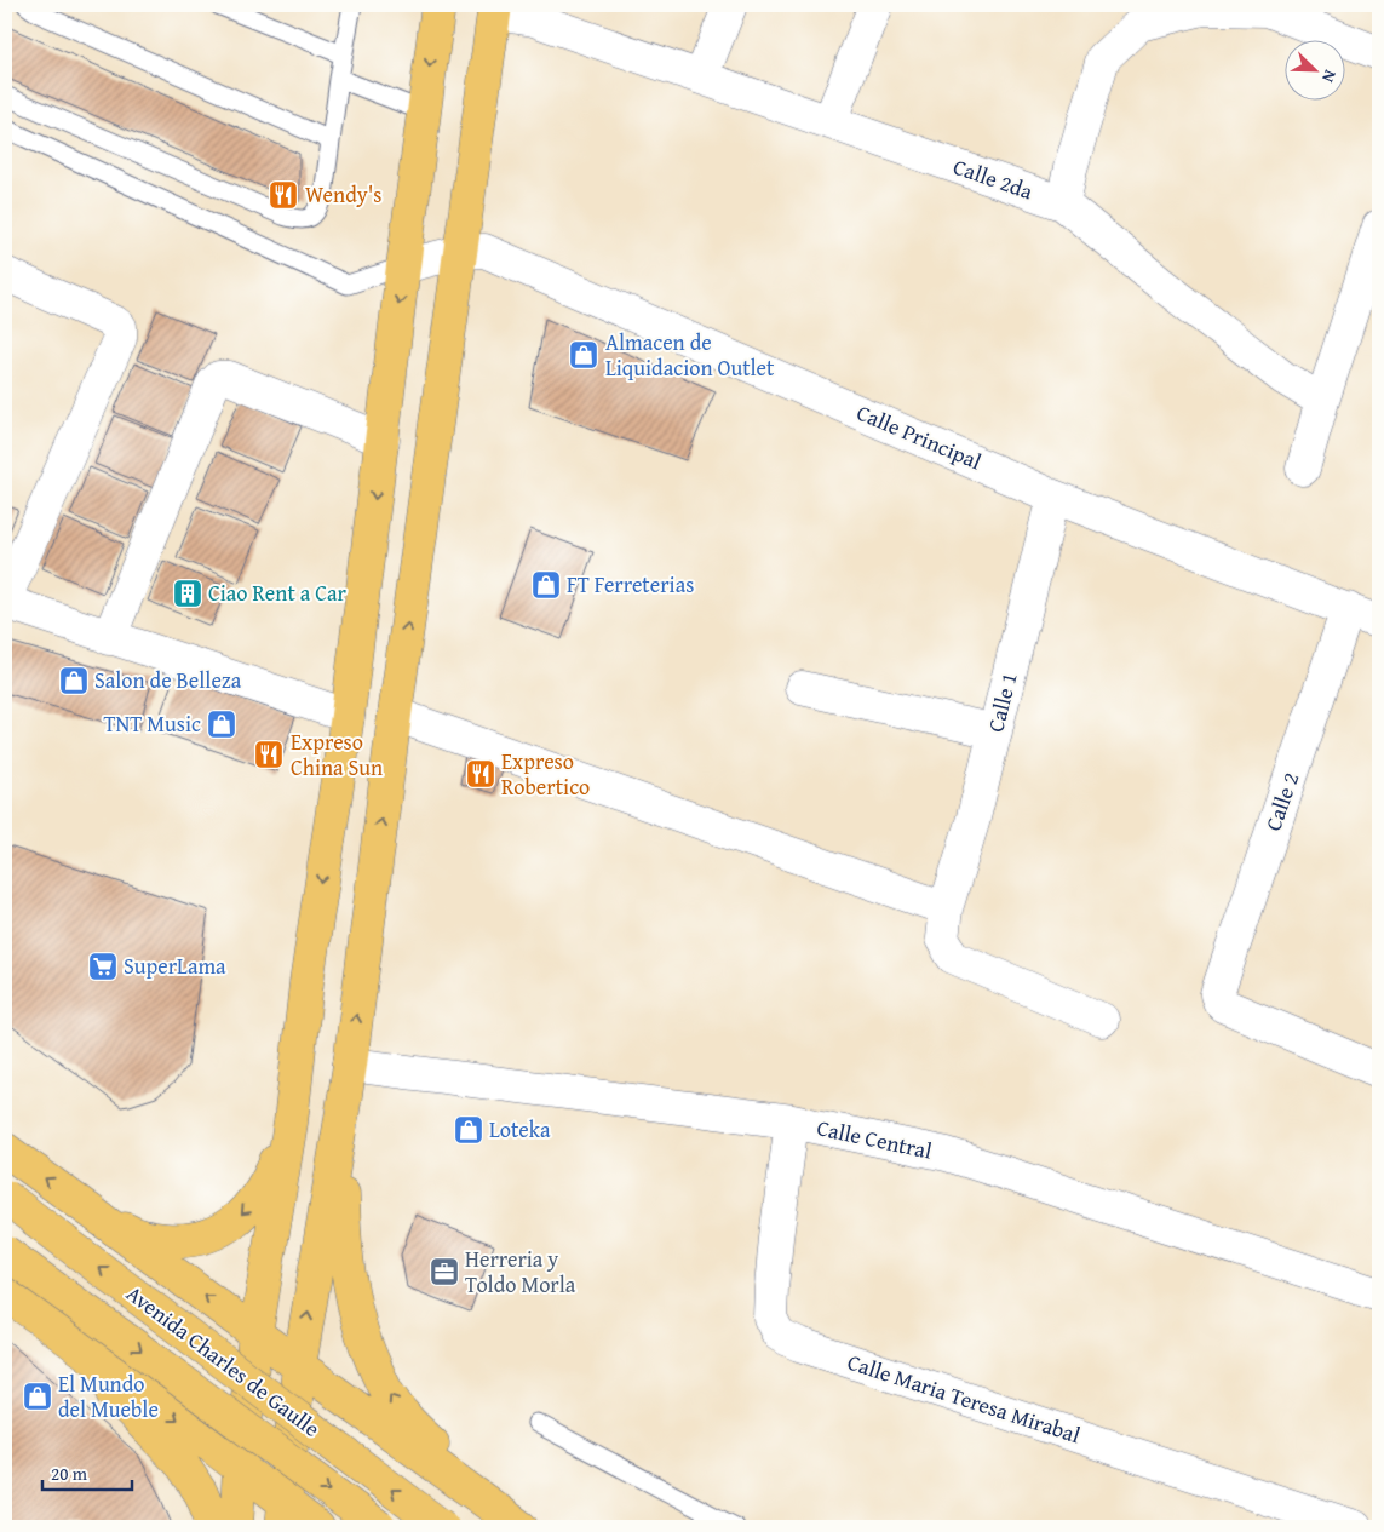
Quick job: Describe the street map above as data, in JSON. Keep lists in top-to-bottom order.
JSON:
{
  "streets": {
    "main road": ["Avenida Charles de Gaulle"],
    "street": [
      "Calle 2da",
      "Calle Principal",
      "Calle 1",
      "Calle 2",
      "Calle Central",
      "Calle Maria Teresa Mirabal"
    ]
  },
  "crossings": [
    ["Calle Principal", "Calle 1"],
    ["Calle Principal", "Calle 2"],
    ["Calle Central", "Calle Maria Teresa Mirabal"]
  ],
  "places": {
    "restaurant": ["Wendy's", "Expreso China Sun", "Expreso Robertico"],
    "shop": [
      "Almacen de Liquidacion Outlet",
      "FT Ferreterias",
      "Salon de Belleza",
      "TNT Music",
      "Loteka",
      "El Mundo del Mueble"
    ],
    "building": ["Ciao Rent a Car"],
    "supermarket": ["SuperLama"],
    "office": ["Herreria y Toldo Morla"]
  },
  "scale_bar": "20 m",
  "north": "bottom right"
}
